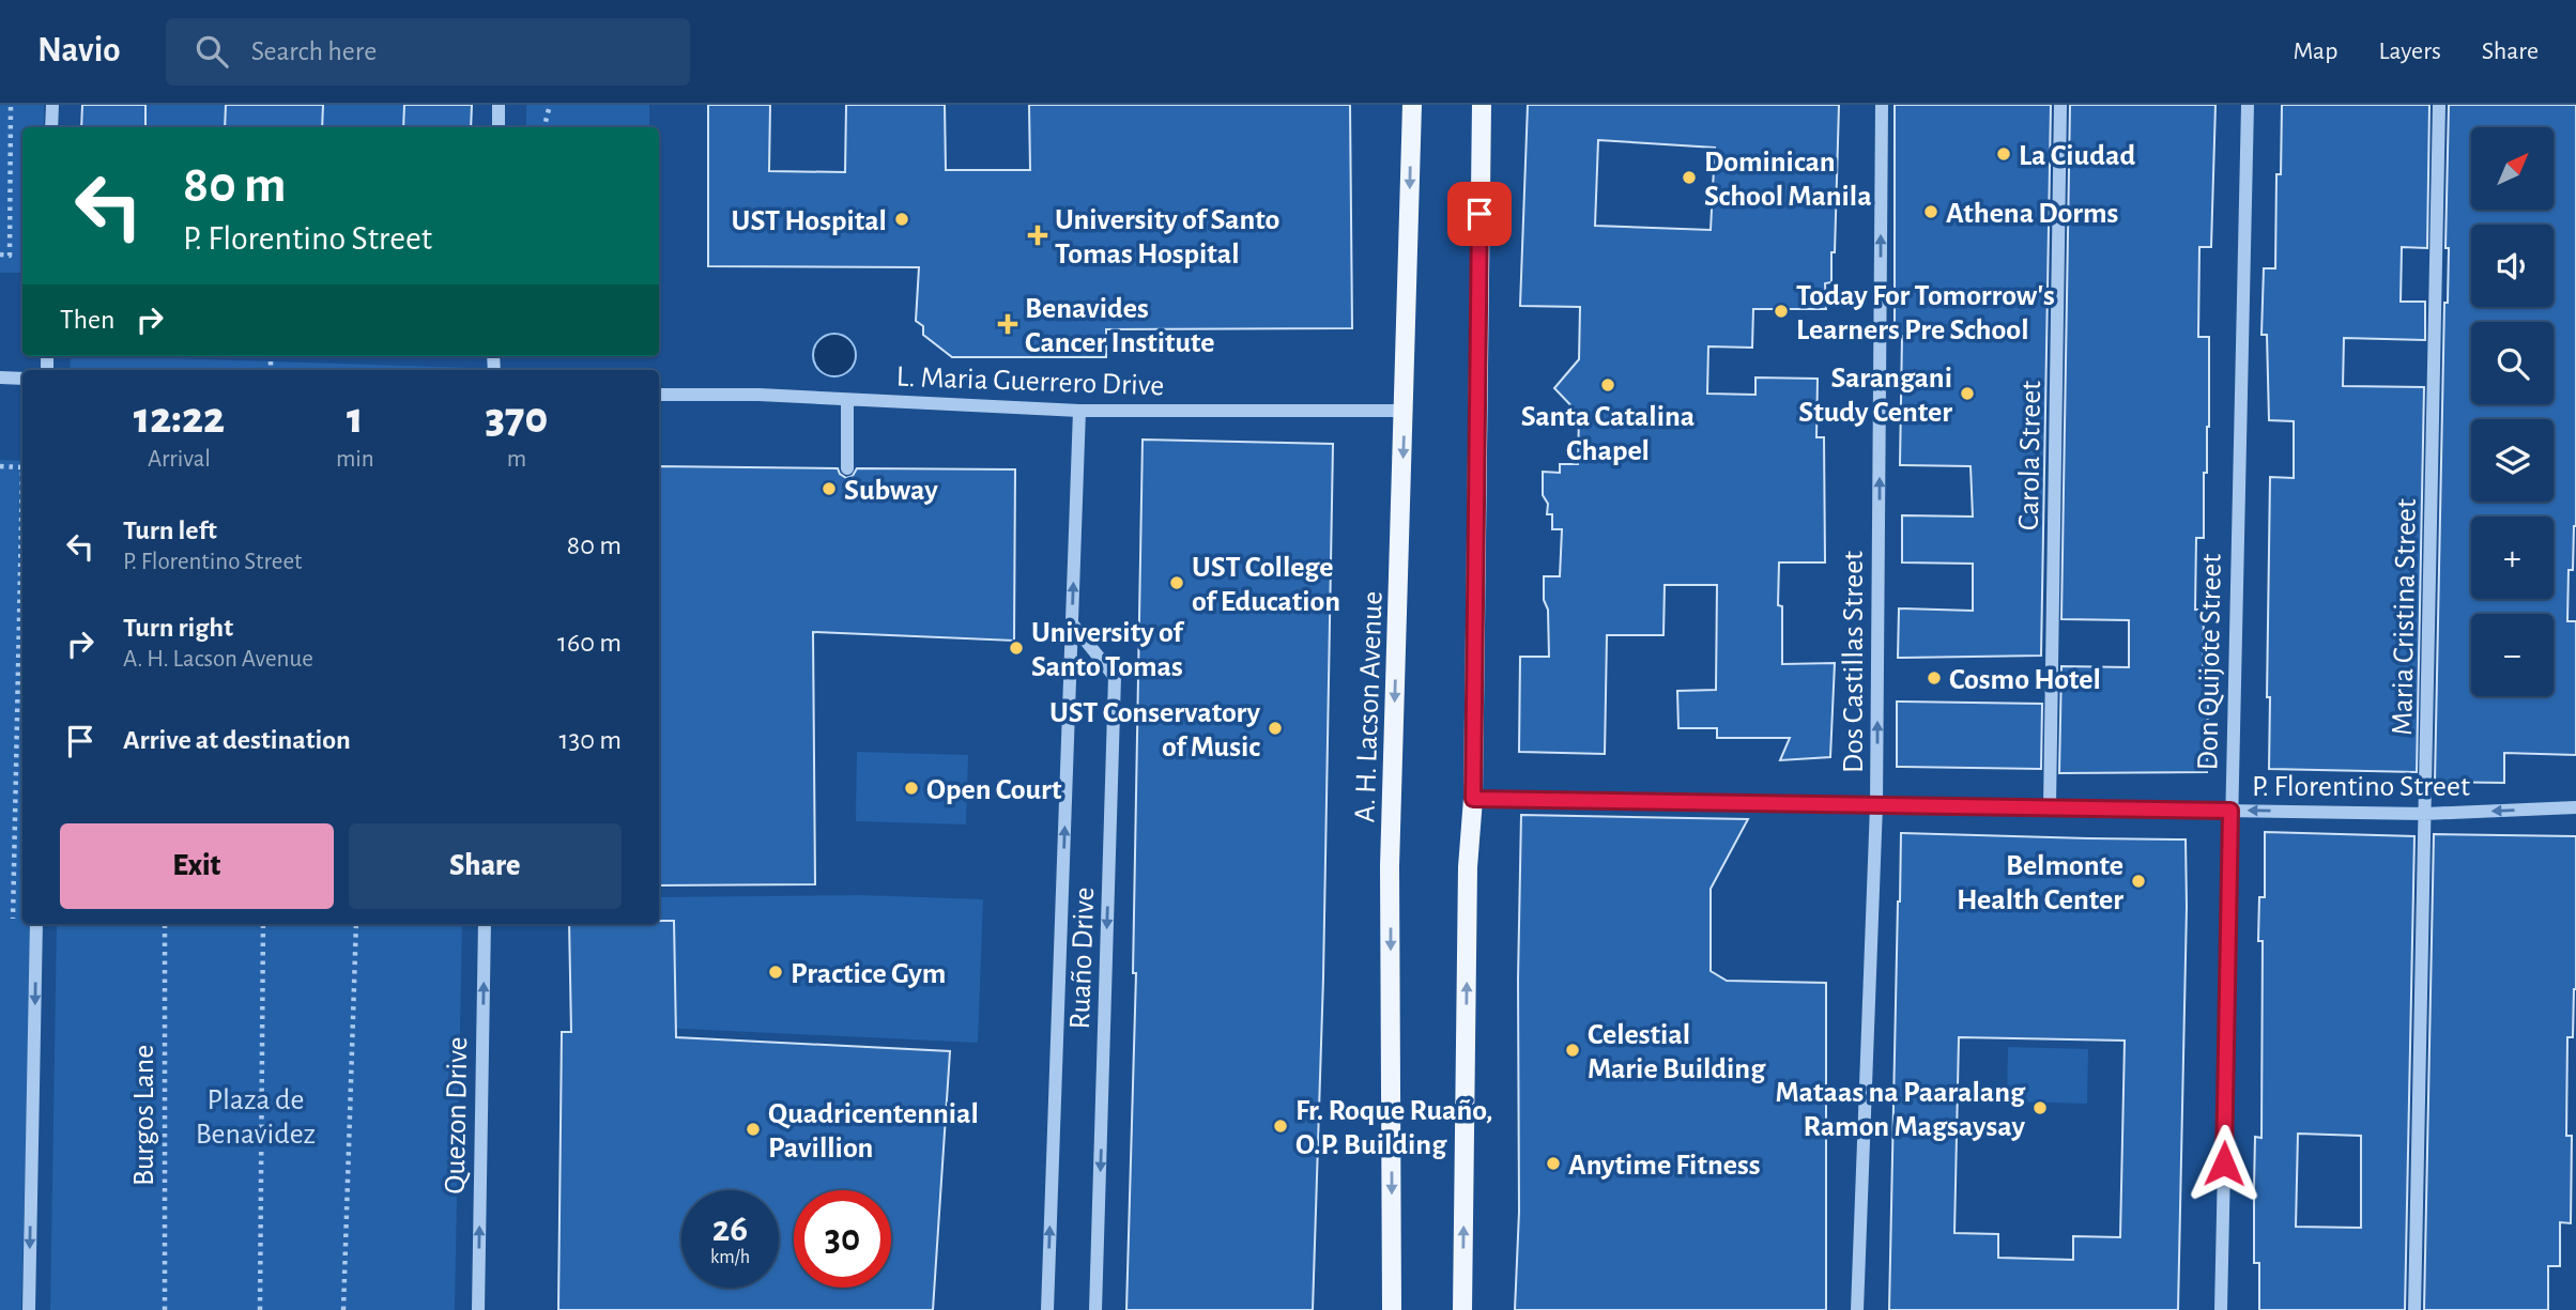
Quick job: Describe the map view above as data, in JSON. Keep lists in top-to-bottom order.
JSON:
{
  "streets": {
    "main road": ["A. H. Lacson Avenue"],
    "street": [
      "L. Maria Guerrero Drive",
      "Carola Street",
      "Maria Cristina Street",
      "Dos Castillas Street",
      "Don Quijote Street",
      "P. Florentino Street",
      "Ruaño Drive",
      "Quezon Drive"
    ],
    "path": ["Burgos Lane"]
  },
  "crossings": [
    ["L. Maria Guerrero Drive", "A. H. Lacson Avenue"],
    ["L. Maria Guerrero Drive", "Ruaño Drive"],
    ["Carola Street", "P. Florentino Street"],
    ["Maria Cristina Street", "P. Florentino Street"],
    ["Dos Castillas Street", "P. Florentino Street"],
    ["Don Quijote Street", "P. Florentino Street"]
  ],
  "one_way": ["Dos Castillas Street", "Quezon Drive"],
  "parks": ["Plaza de Benavidez"],
  "places": {
    "other": [
      "La Ciudad",
      "Dominican School Manila",
      "Athena Dorms",
      "UST Hospital",
      "Today For Tomorrow's Learners Pre School",
      "Santa Catalina Chapel",
      "Sarangani Study Center",
      "Subway",
      "UST College of Education",
      "University of Santo Tomas",
      "Cosmo Hotel",
      "UST Conservatory of Music",
      "Open Court",
      "Belmonte Health Center",
      "Practice Gym",
      "Celestial Marie Building",
      "Mataas na Paaralang Ramon Magsaysay",
      "Fr. Roque Ruaño, O.P. Building",
      "Quadricentennial Pavillion",
      "Anytime Fitness"
    ],
    "health": ["University of Santo Tomas Hospital", "Benavides Cancer Institute"]
  },
  "north": "top right",
  "page": {
    "header": "Navio",
    "search": "Search here",
    "nav": ["Map", "Layers", "Share"],
    "map_buttons": ["+", "−"],
    "turn": ["80 m", "P. Florentino Street"],
    "then": "Then",
    "eta": [
      "12:22",
      "Arrival",
      "1",
      "min",
      "370",
      "m"
    ],
    "list": [
      {
        "name": "Turn left",
        "note": "P. Florentino Street",
        "value": "80 m"
      },
      {
        "name": "Turn right",
        "note": "A. H. Lacson Avenue",
        "value": "160 m"
      },
      {
        "name": "Arrive at destination",
        "value": "130 m"
      }
    ],
    "buttons": ["Exit", "Share"],
    "speed": "26 km/h",
    "limit": "30"
  }
}
